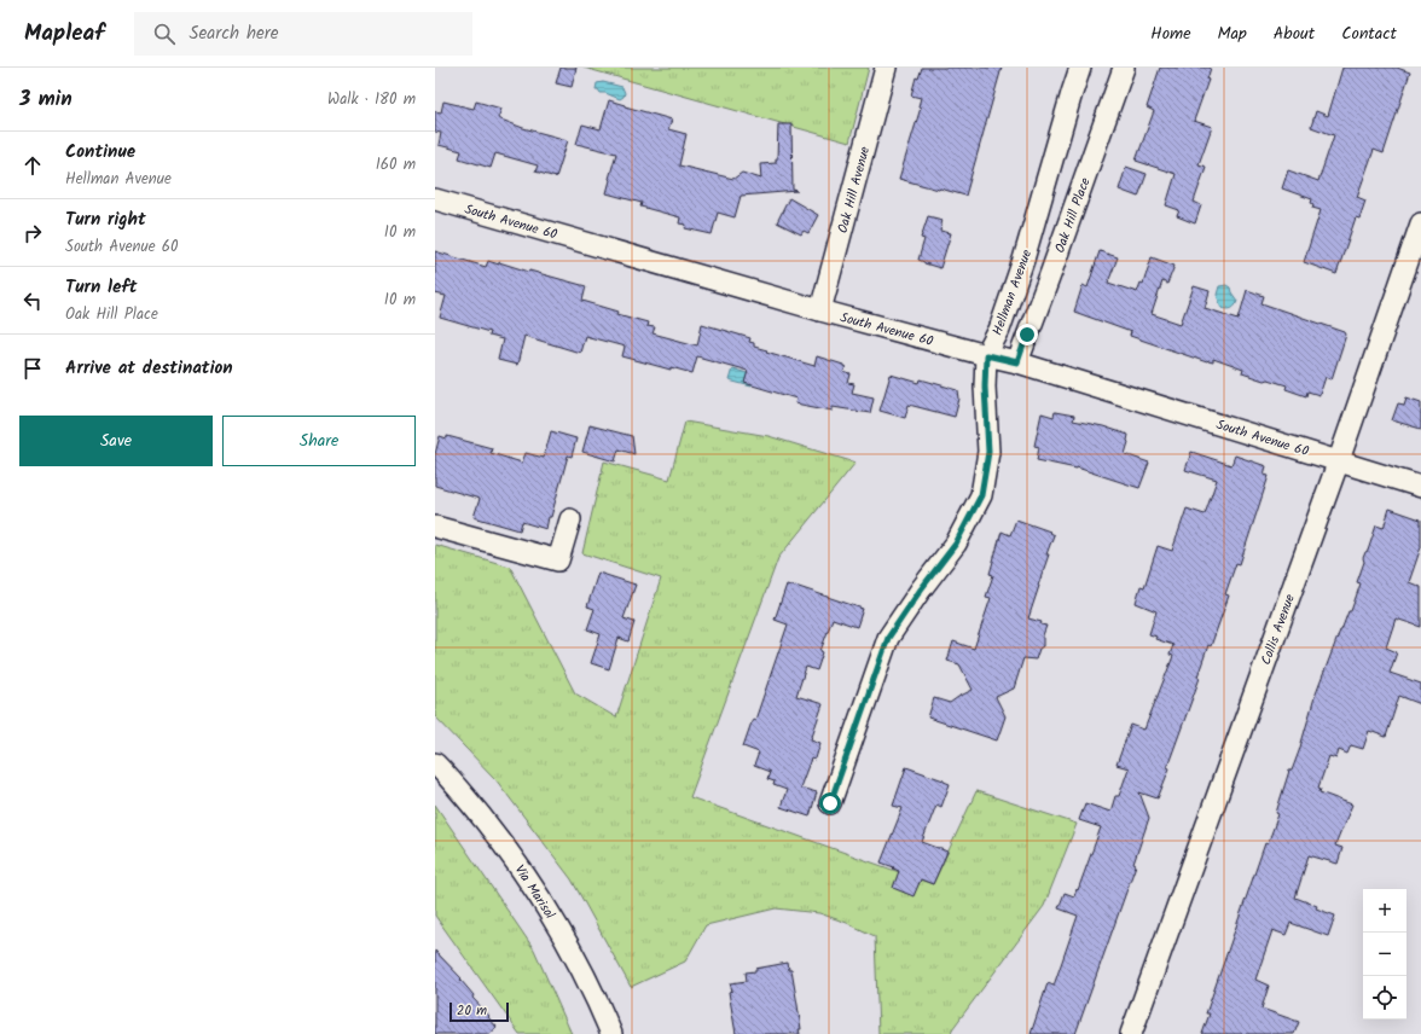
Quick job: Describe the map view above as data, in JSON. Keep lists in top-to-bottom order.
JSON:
{
  "streets": {
    "street": [
      "Oak Hill Avenue",
      "Oak Hill Place",
      "South Avenue 60",
      "Hellman Avenue",
      "Collis Avenue",
      "Via Marisol"
    ]
  },
  "crossings": [
    ["Oak Hill Avenue", "South Avenue 60"],
    ["Oak Hill Place", "South Avenue 60"],
    ["South Avenue 60", "Hellman Avenue"],
    ["South Avenue 60", "Collis Avenue"]
  ],
  "scale_bar": "20 m",
  "page": {
    "header": "Mapleaf",
    "search": "Search here",
    "nav": [
      "Home",
      "Map",
      "About",
      "Contact"
    ],
    "heading": ["3 min", "Walk · 180 m"],
    "list": [
      ["Continue", "Hellman Avenue", "160 m"],
      ["Turn right", "South Avenue 60", "10 m"],
      ["Turn left", "Oak Hill Place", "10 m"],
      "Arrive at destination"
    ],
    "buttons": ["Save", "Share"],
    "map_buttons": ["+", "−"],
    "scale": "20 m"
  }
}
